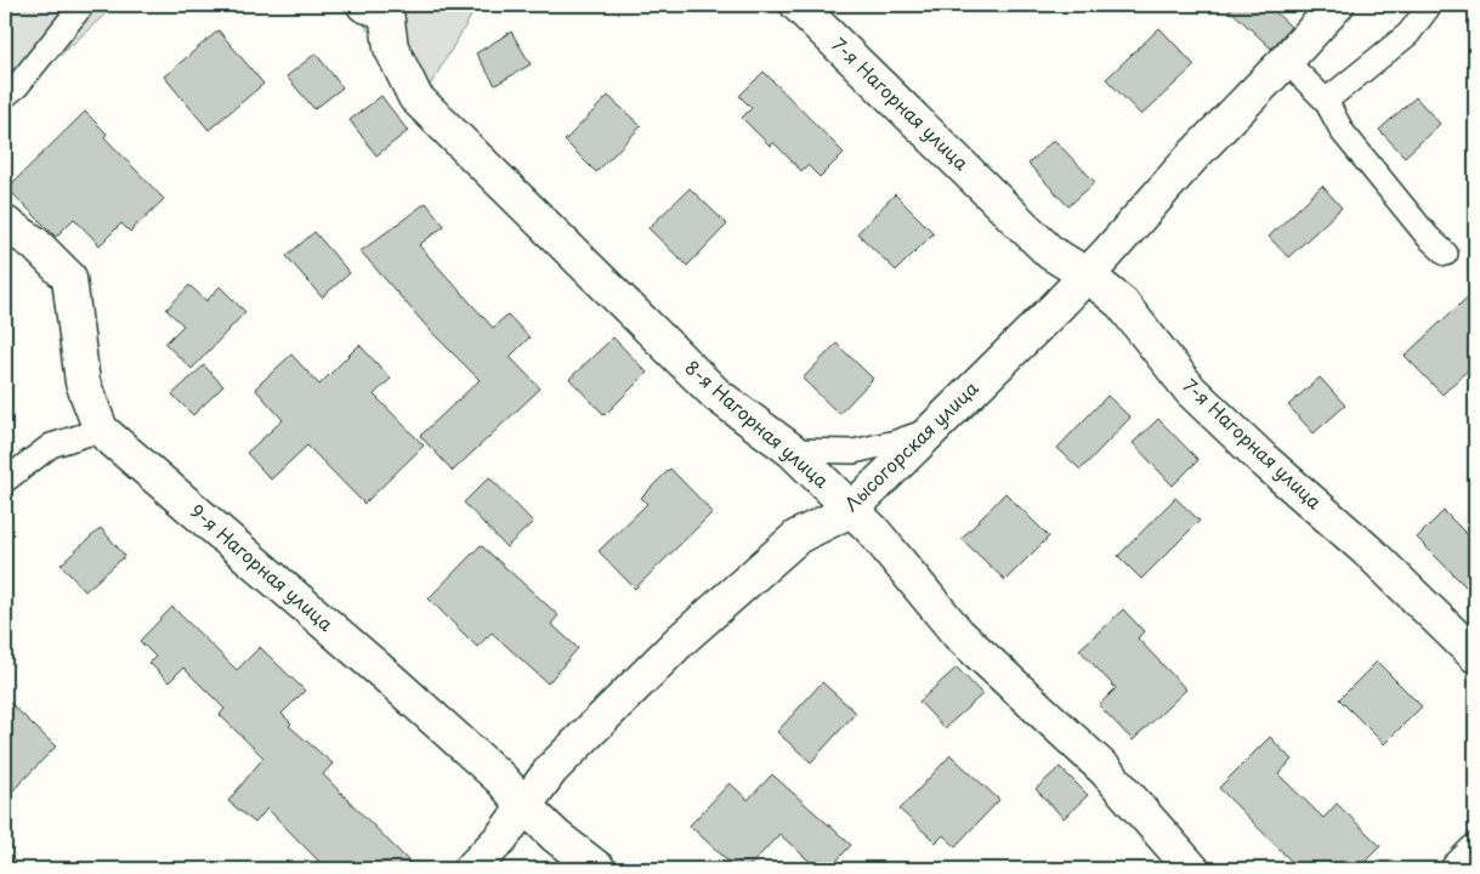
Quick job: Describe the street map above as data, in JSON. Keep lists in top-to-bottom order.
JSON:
{
  "streets": {
    "street": [
      "7-я Нагорная улица",
      "8-я Нагорная улица",
      "Лысогорская улица",
      "9-я Нагорная улица"
    ]
  },
  "crossings": [
    ["7-я Нагорная улица", "Лысогорская улица"],
    ["8-я Нагорная улица", "Лысогорская улица"],
    ["Лысогорская улица", "9-я Нагорная улица"]
  ]
}
